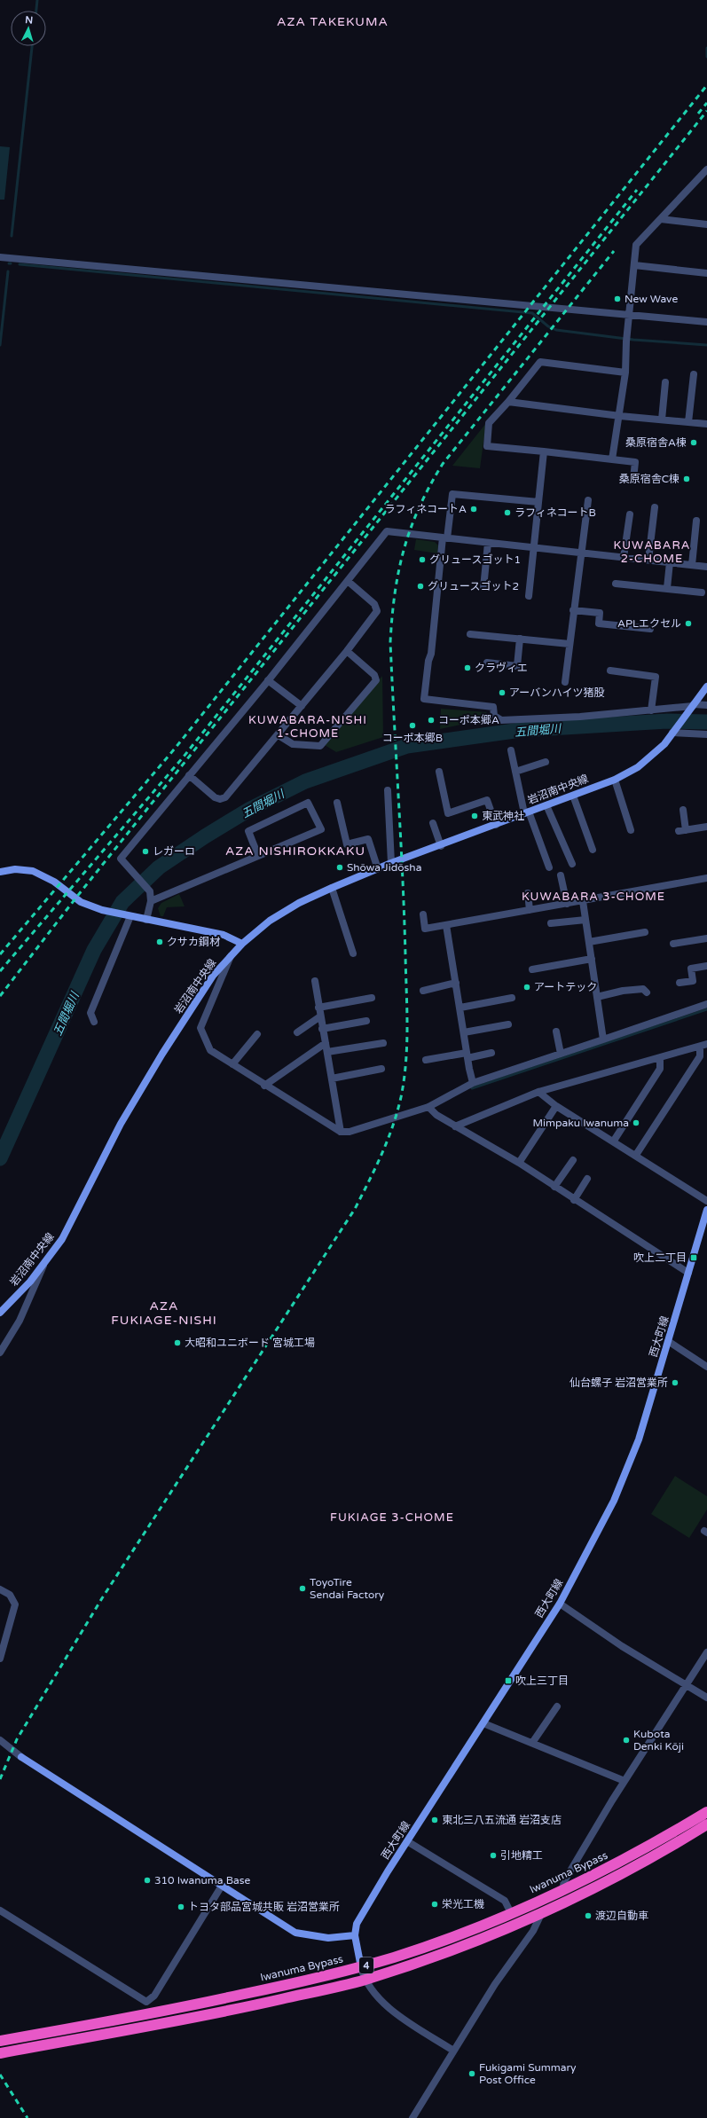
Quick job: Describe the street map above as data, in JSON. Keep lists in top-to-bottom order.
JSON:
{
  "streets": {
    "highway": ["Iwanuma Bypass", "4"],
    "street": ["岩沼南中央線", "西大町線"]
  },
  "crossings": [
    ["西大町線", "Iwanuma Bypass"]
  ],
  "districts": [
    "AZA TAKEKUMA",
    "KUWABARA 2-CHOME",
    "KUWABARA-NISHI 1-CHOME",
    "AZA NISHIROKKAKU",
    "KUWABARA 3-CHOME",
    "AZA FUKIAGE-NISHI",
    "FUKIAGE 3-CHOME"
  ],
  "water": ["五間堀川"],
  "places": {
    "other": [
      "New Wave",
      "桑原宿舎A棟",
      "桑原宿舎C棟",
      "ラフィネコートA",
      "ラフィネコートB",
      "グリュースゴット1",
      "グリュースゴット2",
      "APLエクセル",
      "クラヴィエ",
      "アーバンハイツ猪股",
      "コーポ本郷A",
      "コーポ本郷B",
      "東武神社",
      "レガーロ",
      "Shōwa Jidōsha",
      "クサカ鋼材",
      "アートテック",
      "Mimpaku Iwanuma",
      "大昭和ユニボード 宮城工場",
      "仙台螺子 岩沼営業所",
      "ToyoTire Sendai Factory",
      "Kubota Denki Kōji",
      "東北三八五流通 岩沼支店",
      "引地精工",
      "310 Iwanuma Base",
      "栄光工機",
      "トヨタ部品宮城共販 岩沼営業所",
      "渡辺自動車",
      "Fukigami Summary Post Office"
    ],
    "transit": ["吹上二丁目", "吹上三丁目"]
  },
  "north": "top"
}
